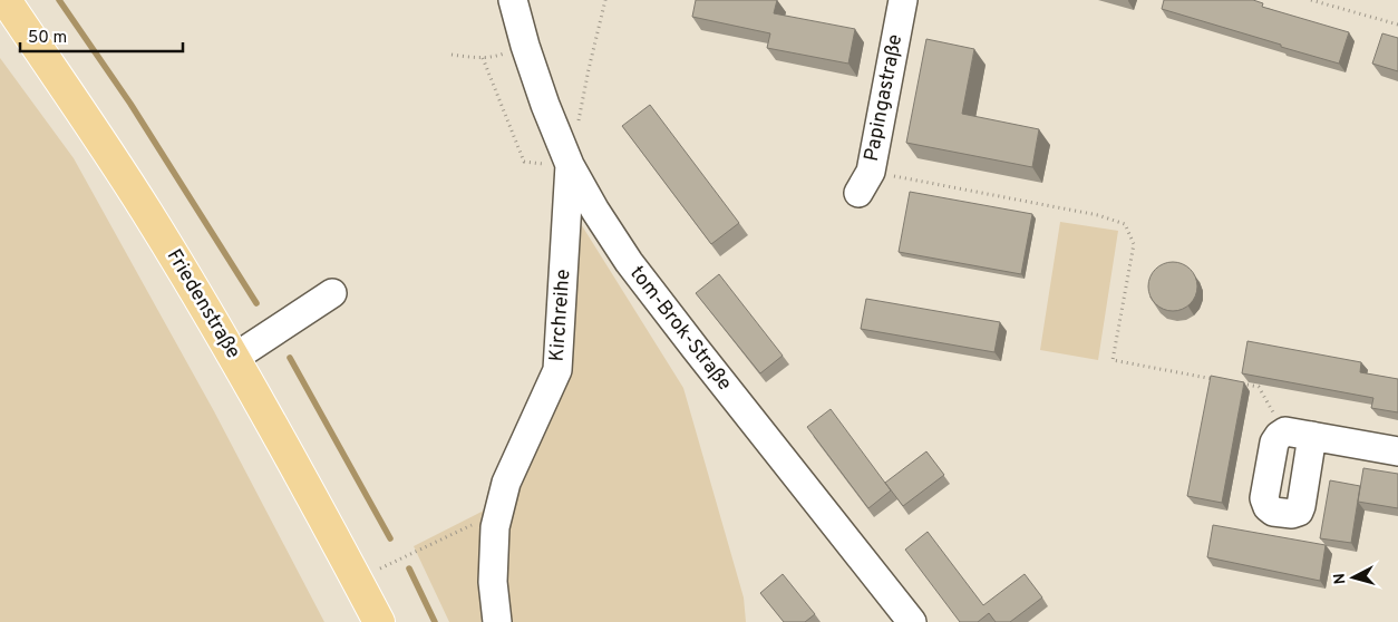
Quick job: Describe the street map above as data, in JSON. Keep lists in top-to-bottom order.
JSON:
{
  "streets": {
    "main road": ["Friedenstraße"],
    "street": ["Papingastraße", "Kirchreihe", "tom-Brok-Straße"]
  },
  "crossings": [
    ["Kirchreihe", "tom-Brok-Straße"]
  ],
  "scale_bar": "50 m",
  "north": "left"
}
